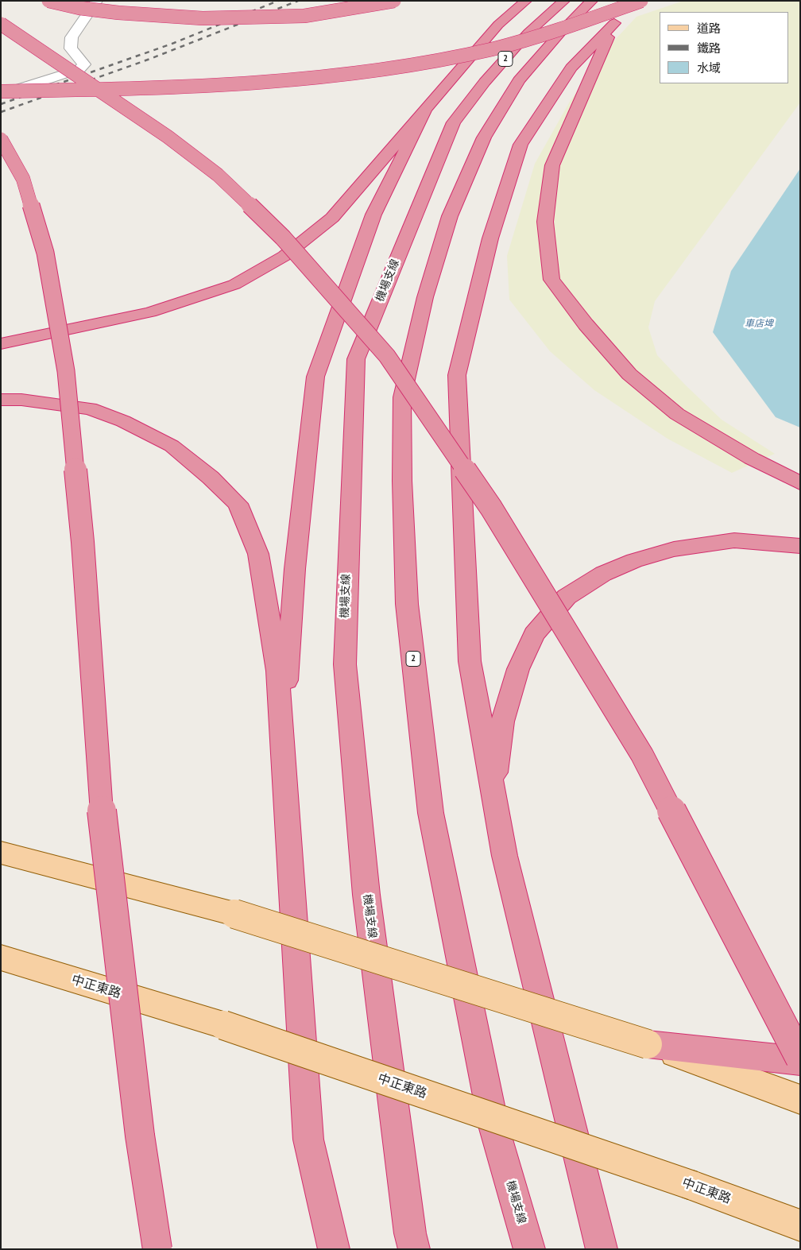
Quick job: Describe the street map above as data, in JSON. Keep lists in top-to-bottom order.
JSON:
{
  "streets": {
    "highway": ["2", "機場支線"],
    "main road": ["中正東路"]
  },
  "water": ["車店埤"],
  "legend": ["道路", "鐵路", "水域"]
}
